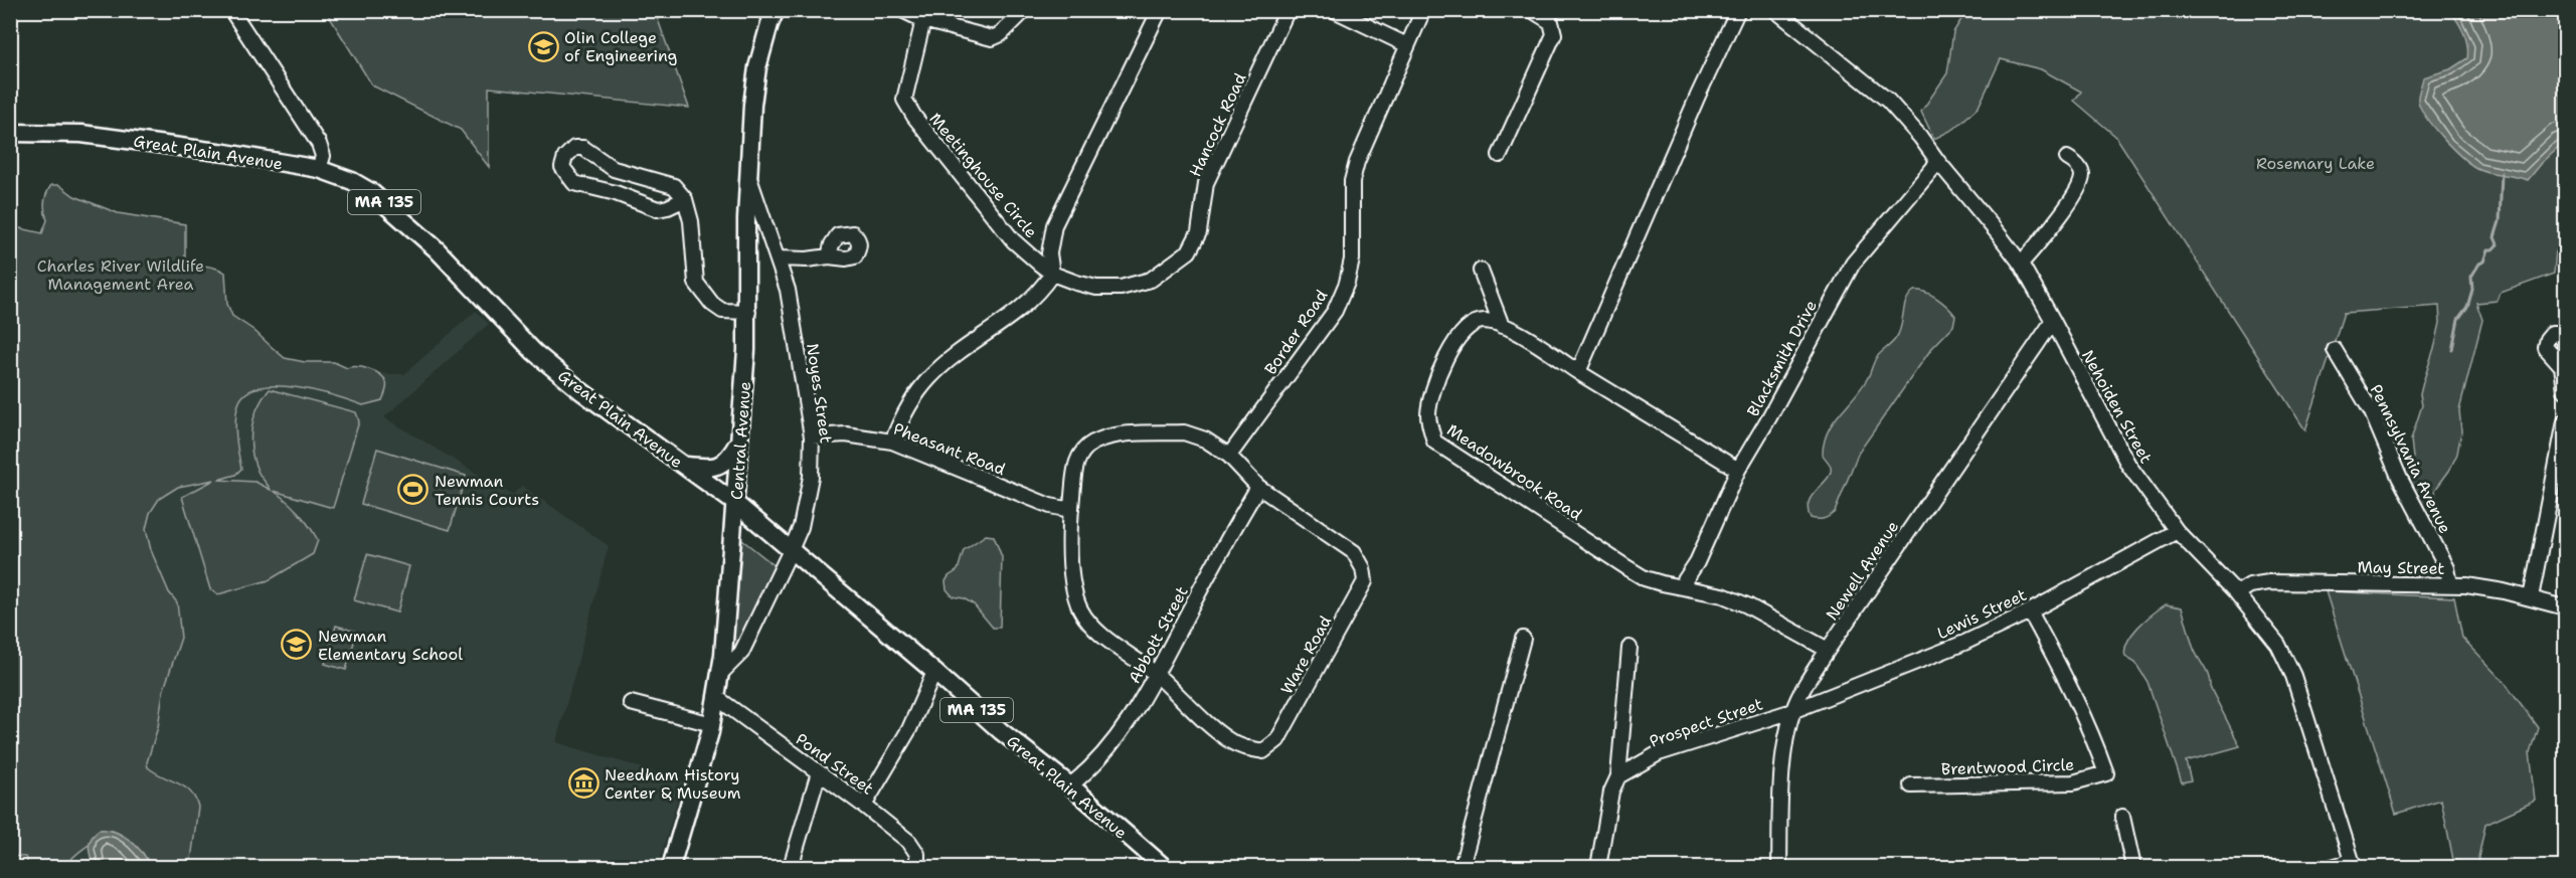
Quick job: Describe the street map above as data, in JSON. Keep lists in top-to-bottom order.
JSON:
{
  "streets": {
    "main road": ["Great Plain Avenue", "MA 135", "Central Avenue"],
    "street": [
      "Hancock Road",
      "Meetinghouse Circle",
      "Border Road",
      "Blacksmith Drive",
      "Noyes Street",
      "Nehoiden Street",
      "Pheasant Road",
      "Pennsylvania Avenue",
      "Meadowbrook Road",
      "May Street",
      "Newell Avenue",
      "Lewis Street",
      "Abbott Street",
      "Ware Road",
      "Prospect Street",
      "Pond Street",
      "Brentwood Circle"
    ]
  },
  "crossings": [
    ["Hancock Road", "Meetinghouse Circle"],
    ["Great Plain Avenue", "Noyes Street"],
    ["Great Plain Avenue", "Central Avenue"],
    ["Great Plain Avenue", "Abbott Street"],
    ["Blacksmith Drive", "Nehoiden Street"],
    ["Blacksmith Drive", "Meadowbrook Road"],
    ["Noyes Street", "Central Avenue"],
    ["Noyes Street", "Pheasant Road"],
    ["Nehoiden Street", "May Street"],
    ["Nehoiden Street", "Newell Avenue"],
    ["Nehoiden Street", "Lewis Street"],
    ["Central Avenue", "Pond Street"],
    ["Pennsylvania Avenue", "May Street"],
    ["Meadowbrook Road", "Newell Avenue"],
    ["Newell Avenue", "Lewis Street"],
    ["Newell Avenue", "Prospect Street"],
    ["Lewis Street", "Prospect Street"],
    ["Lewis Street", "Brentwood Circle"],
    ["Abbott Street", "Ware Road"]
  ],
  "parks": ["Rosemary Lake", "Charles River Wildlife Management Area"],
  "places": {
    "school or university": ["Olin College of Engineering", "Newman Elementary School"],
    "sports": ["Newman Tennis Courts"],
    "museum": ["Needham History Center & Museum"]
  }
}
